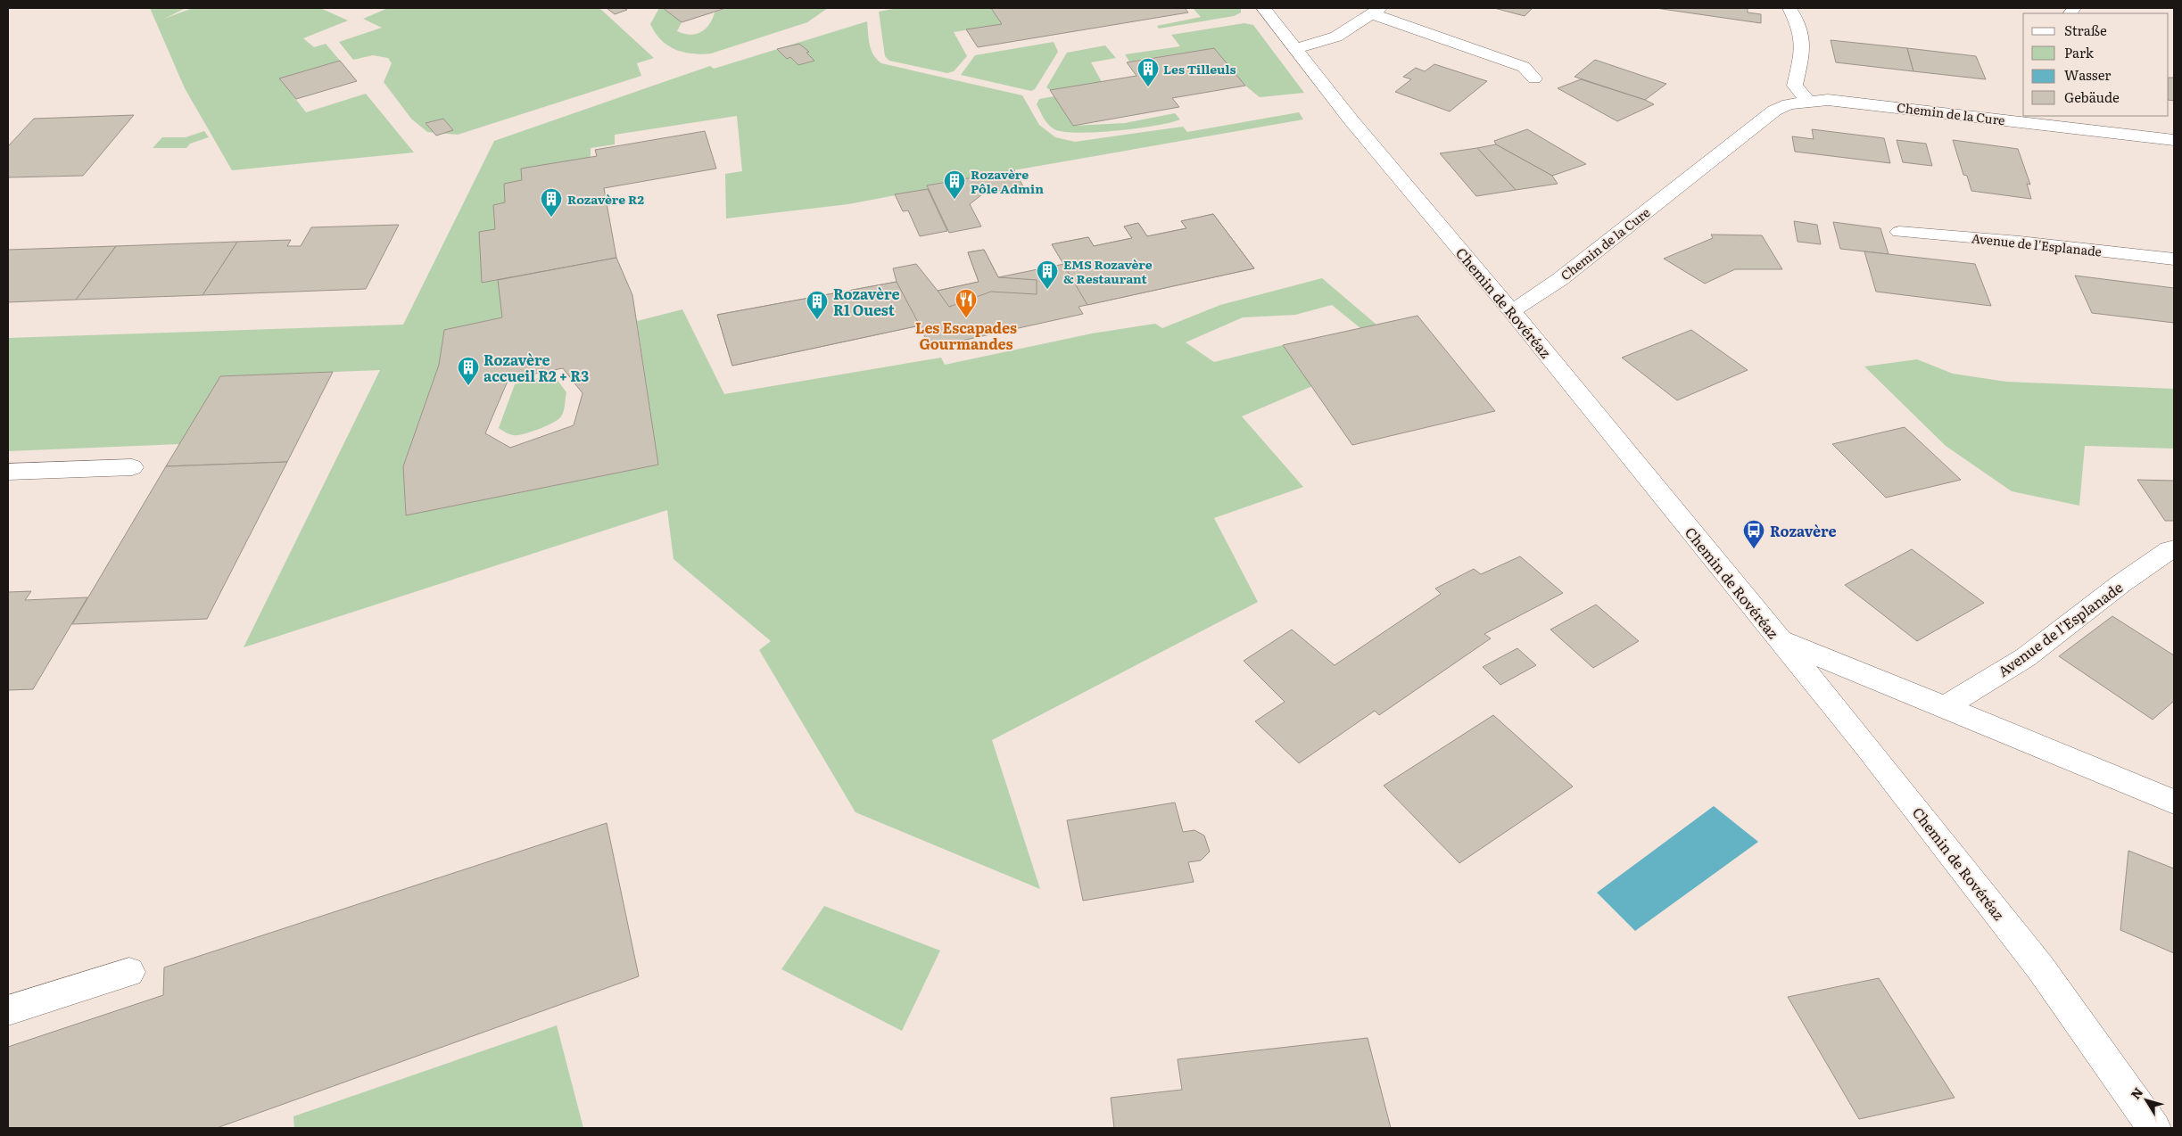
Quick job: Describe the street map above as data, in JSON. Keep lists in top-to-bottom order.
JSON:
{
  "streets": {
    "street": ["Chemin de la Cure", "Avenue de l'Esplanade", "Chemin de Rovéréaz"]
  },
  "crossings": [
    ["Chemin de la Cure", "Chemin de Rovéréaz"]
  ],
  "places": {
    "building": [
      "Les Tilleuls",
      "Rozavère Pôle Admin",
      "Rozavère R2",
      "EMS Rozavère & Restaurant",
      "Rozavère R1 Ouest",
      "Rozavère accueil R2 + R3"
    ],
    "restaurant": ["Les Escapades Gourmandes"],
    "bus stop": ["Rozavère"]
  },
  "legend": [
    "Straße",
    "Park",
    "Wasser",
    "Gebäude"
  ],
  "north": "top left"
}
